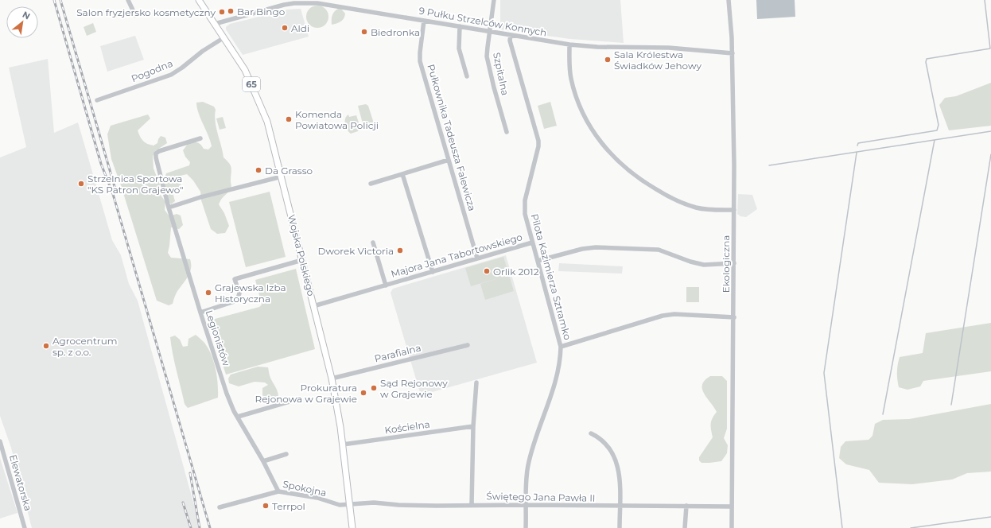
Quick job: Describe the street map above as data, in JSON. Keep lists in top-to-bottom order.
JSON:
{
  "streets": {
    "main road": ["65", "Wojska Polskiego"],
    "street": [
      "9 Pułku Strzelców Konnych",
      "Pogodna",
      "Szpitalna",
      "Pułkownika Tadeusza Falewicza",
      "Majora Jana Tabortowskiego",
      "Ekologiczna",
      "Pilota Kazimierza Sztramko",
      "Legionistów",
      "Parafialna",
      "Kościelna",
      "Elewatorska",
      "Spokojna",
      "Świętego Jana Pawła II"
    ]
  },
  "crossings": [
    ["9 Pułku Strzelców Konnych", "Szpitalna"],
    ["9 Pułku Strzelców Konnych", "Pułkownika Tadeusza Falewicza"],
    ["9 Pułku Strzelców Konnych", "Wojska Polskiego"],
    ["9 Pułku Strzelców Konnych", "Ekologiczna"],
    ["9 Pułku Strzelców Konnych", "Pilota Kazimierza Sztramko"],
    ["Pogodna", "Wojska Polskiego"],
    ["Pułkownika Tadeusza Falewicza", "Majora Jana Tabortowskiego"],
    ["Wojska Polskiego", "Majora Jana Tabortowskiego"],
    ["Wojska Polskiego", "Parafialna"],
    ["Wojska Polskiego", "Kościelna"],
    ["Wojska Polskiego", "Spokojna"],
    ["Wojska Polskiego", "Świętego Jana Pawła II"],
    ["Majora Jana Tabortowskiego", "Pilota Kazimierza Sztramko"],
    ["Ekologiczna", "Świętego Jana Pawła II"],
    ["Pilota Kazimierza Sztramko", "Świętego Jana Pawła II"],
    ["Legionistów", "Spokojna"],
    ["Spokojna", "Świętego Jana Pawła II"]
  ],
  "places": [
    "Bar Bingo",
    "Salon fryzjersko kosmetyczny",
    "Aldi",
    "Biedronka",
    "Sala Królestwa Świadków Jehowy",
    "Komenda Powiatowa Policji",
    "Da Grasso",
    "Strzelnica Sportowa \"KS Patron Grajewo\"",
    "Dworek Victoria",
    "Orlik 2012",
    "Grajewska Izba Historyczna",
    "Agrocentrum sp. z o.o.",
    "Sąd Rejonowy w Grajewie",
    "Prokuratura Rejonowa w Grajewie",
    "Terrpol"
  ],
  "north": "top right"
}
